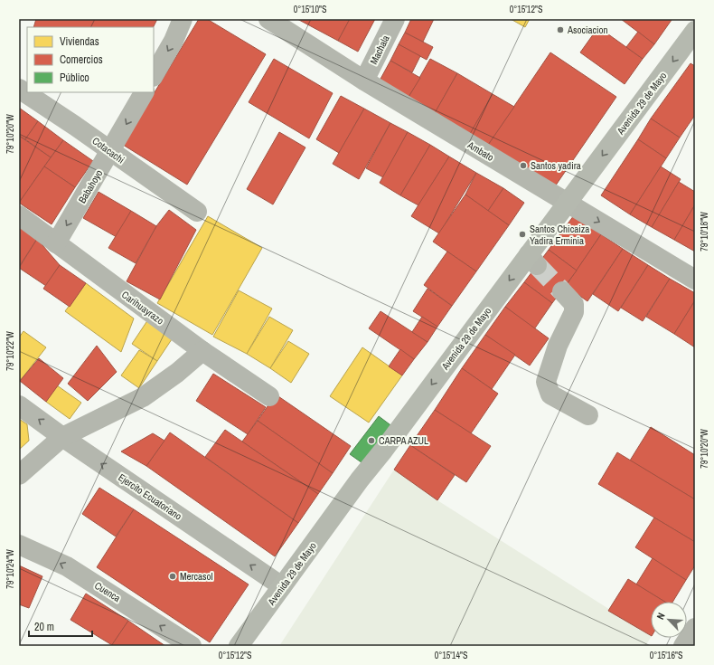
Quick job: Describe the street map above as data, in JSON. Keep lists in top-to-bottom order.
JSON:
{
  "streets": {
    "main road": ["Avenida 29 de Mayo"],
    "street": [
      "Machala",
      "Cotacachi",
      "Ambato",
      "Babahoyo",
      "Carihuayrazo",
      "Ejercito Ecuatoriano",
      "Cuenca"
    ]
  },
  "crossings": [
    ["Machala", "Ambato"],
    ["Avenida 29 de Mayo", "Ambato"],
    ["Avenida 29 de Mayo", "Ejercito Ecuatoriano"],
    ["Cotacachi", "Babahoyo"],
    ["Babahoyo", "Carihuayrazo"]
  ],
  "one_way": [
    "Avenida 29 de Mayo",
    "Babahoyo",
    "Ejercito Ecuatoriano",
    "Cuenca"
  ],
  "places": [
    "Asociacion",
    "Santos yadira",
    "Santos Chicaiza Yadira Erminia",
    "CARPA AZUL",
    "Mercasol"
  ],
  "legend": ["Viviendas", "Comercios", "Público"],
  "scale_bar": "20 m",
  "north": "top left",
  "coordinates": [
    "0°15'10\"S",
    "0°15'12\"S",
    "79°10'20\"W",
    "79°10'18\"W",
    "79°10'22\"W",
    "79°10'24\"W",
    "0°15'14\"S",
    "0°15'16\"S"
  ]
}
